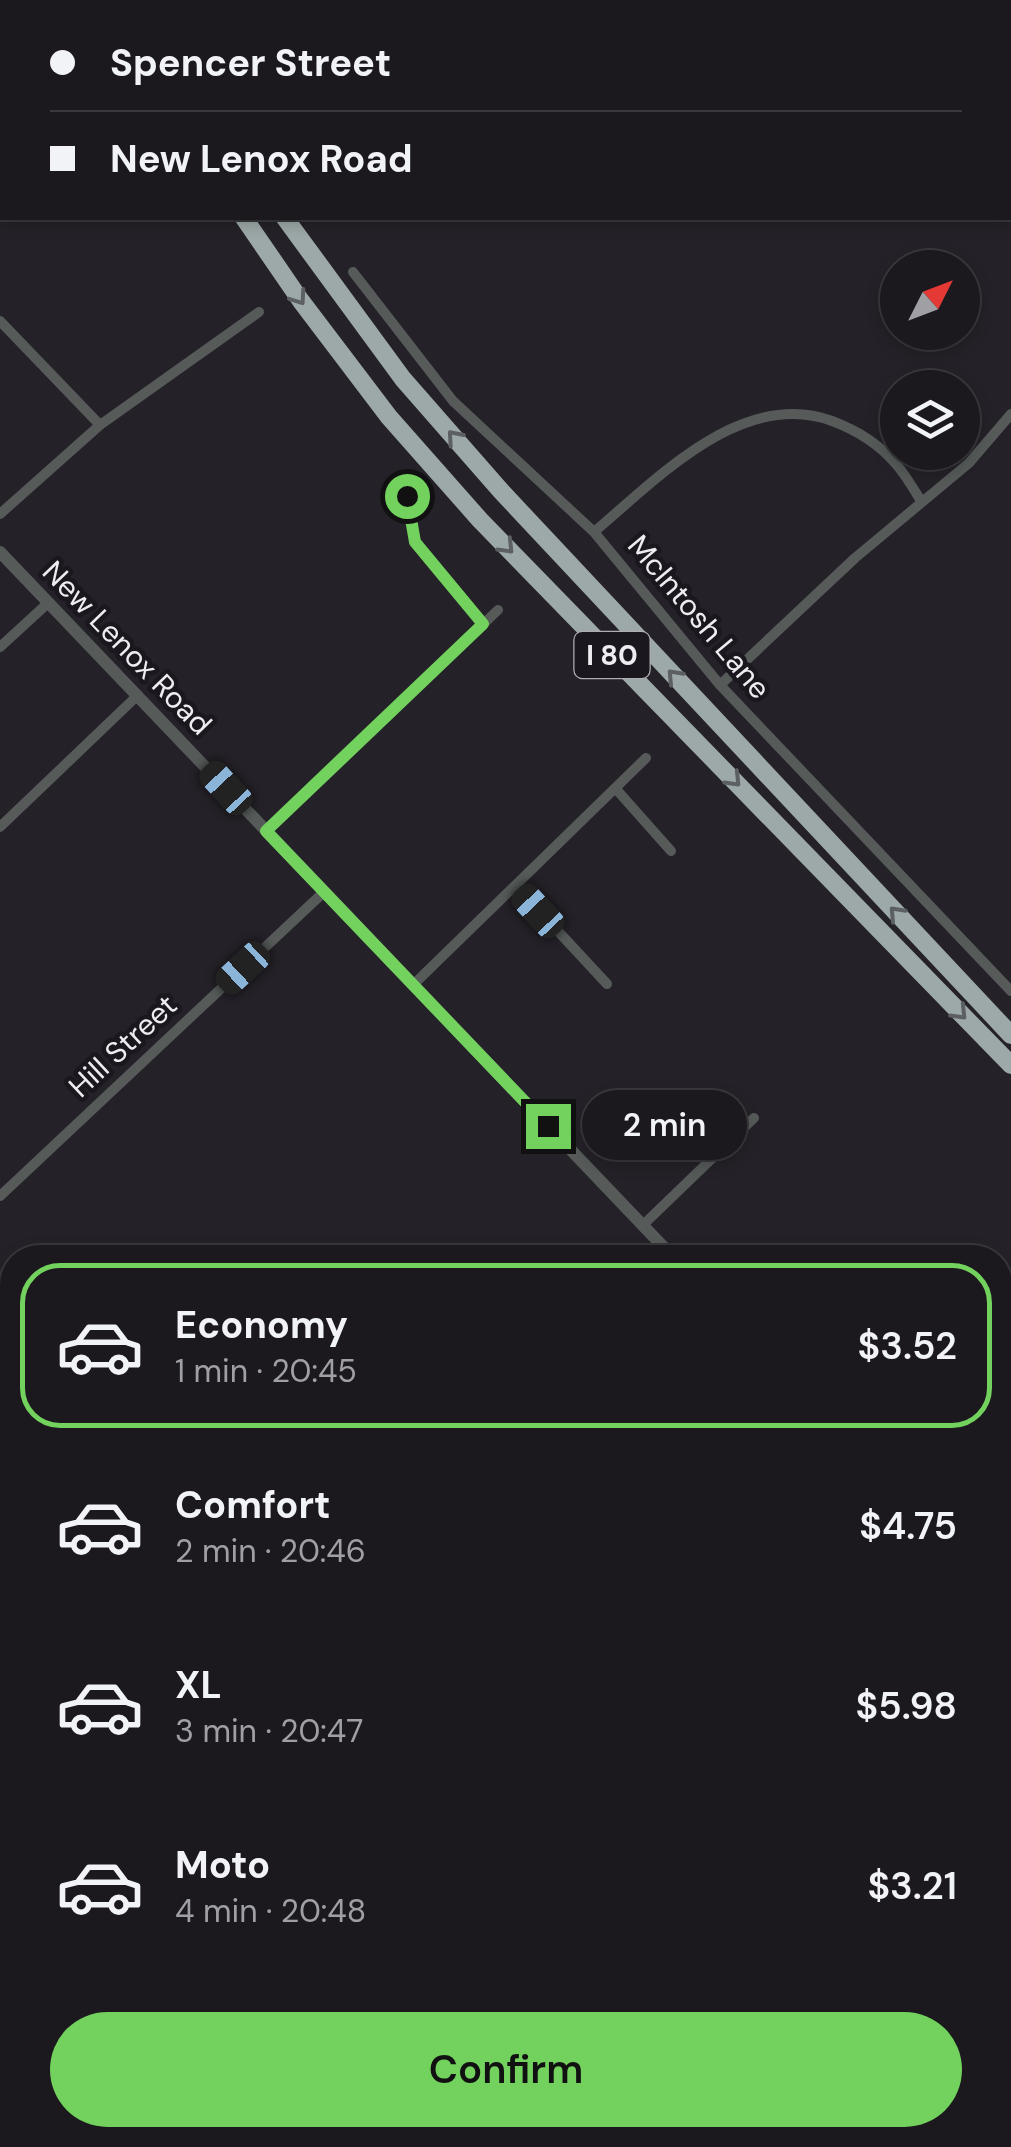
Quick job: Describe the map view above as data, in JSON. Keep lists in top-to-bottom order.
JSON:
{
  "streets": {
    "highway": ["I 80"],
    "street": ["McIntosh Lane", "New Lenox Road", "Hill Street"]
  },
  "crossings": [
    ["New Lenox Road", "Hill Street"]
  ],
  "north": "top right",
  "page": {
    "banner": ["Spencer Street", "New Lenox Road"],
    "bubble": "2 min",
    "list": [
      {
        "name": "Economy",
        "note": "1 min · 20:45",
        "value": "$3.52"
      },
      {
        "name": "Comfort",
        "note": "2 min · 20:46",
        "value": "$4.75"
      },
      {
        "name": "XL",
        "note": "3 min · 20:47",
        "value": "$5.98"
      },
      {
        "name": "Moto",
        "note": "4 min · 20:48",
        "value": "$3.21"
      }
    ],
    "buttons": "Confirm"
  }
}
